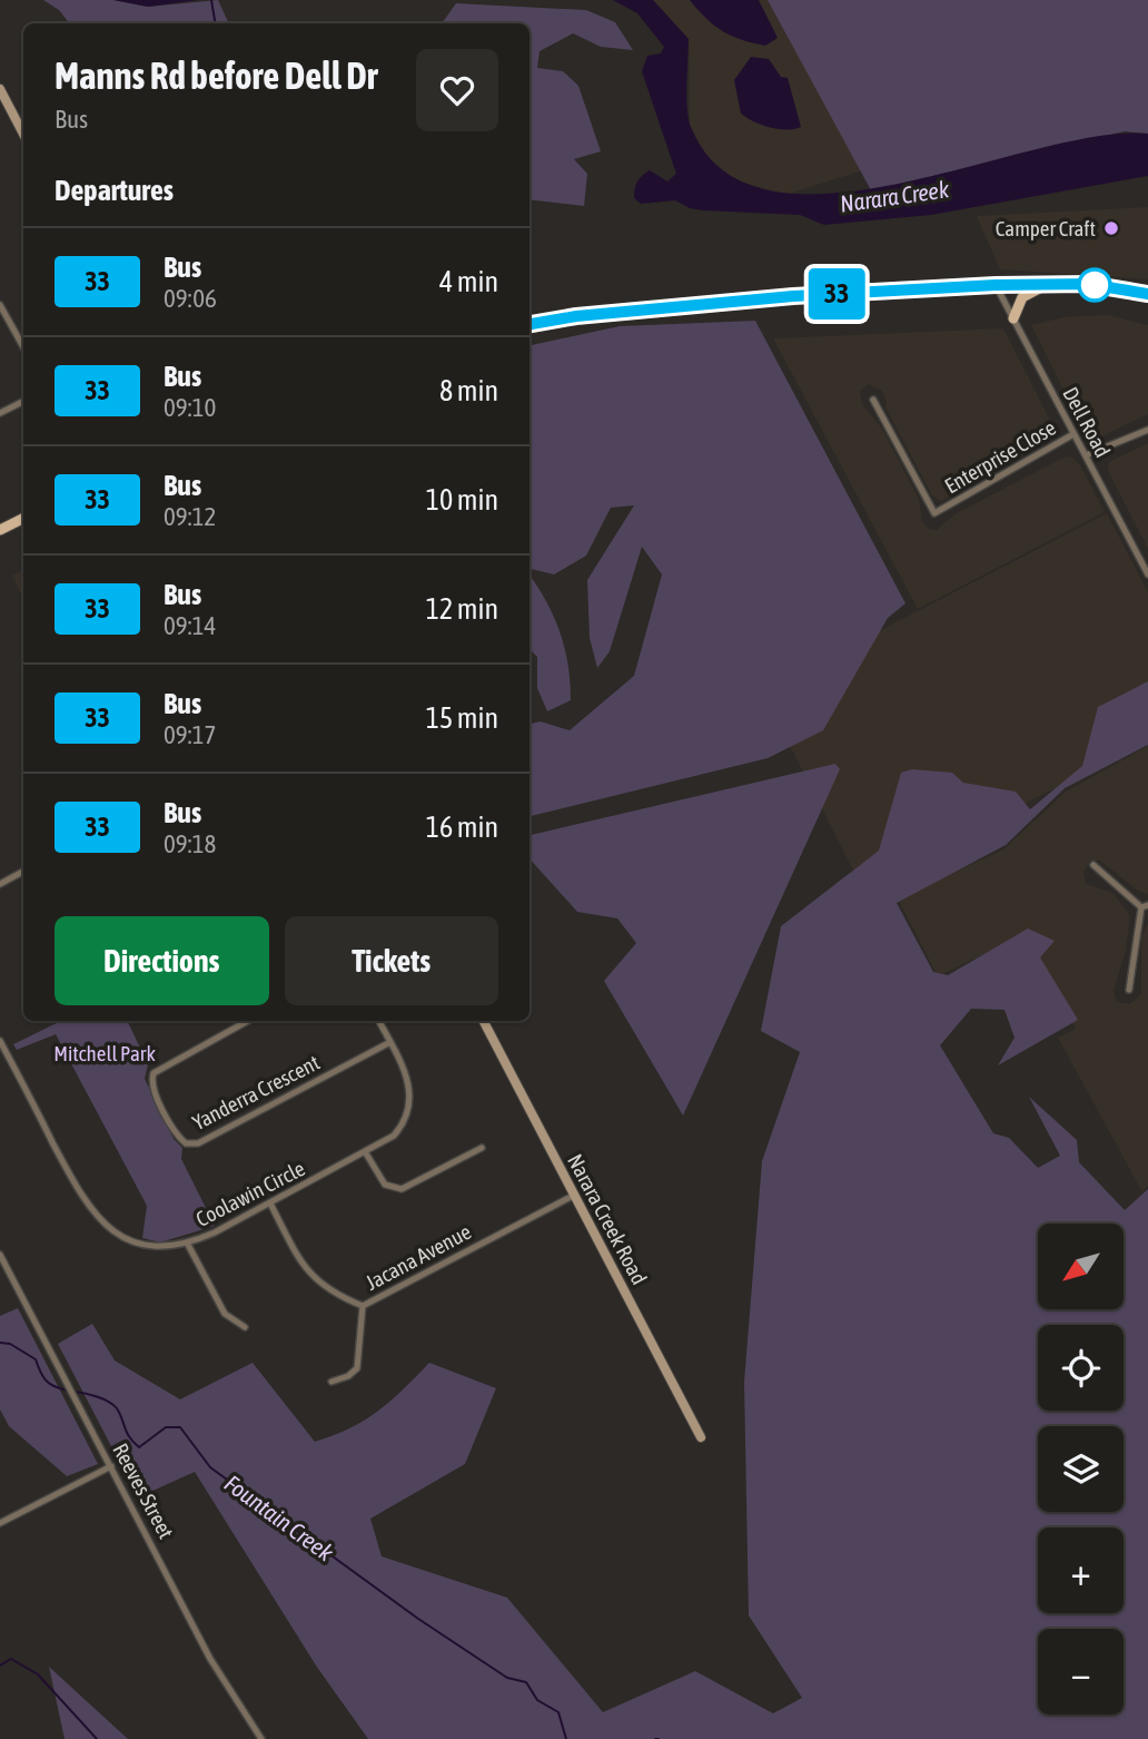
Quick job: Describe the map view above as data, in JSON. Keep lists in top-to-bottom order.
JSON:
{
  "streets": {
    "street": [
      "Dell Road",
      "Enterprise Close",
      "Yanderra Crescent",
      "Coolawin Circle",
      "Narara Creek Road",
      "Jacana Avenue",
      "Reeves Street"
    ]
  },
  "crossings": [
    ["Dell Road", "Enterprise Close"],
    ["Yanderra Crescent", "Coolawin Circle"],
    ["Coolawin Circle", "Jacana Avenue"],
    ["Narara Creek Road", "Jacana Avenue"]
  ],
  "water": ["Narara Creek", "Fountain Creek"],
  "parks": ["Mitchell Park"],
  "places": ["Camper Craft"],
  "lines": ["bus line 33"],
  "north": "bottom left",
  "page": {
    "on_map": "33",
    "heading": [
      ["Manns Rd before Dell Dr", "Bus"],
      "Departures"
    ],
    "list": [
      {
        "mark": "33",
        "name": "Bus",
        "note": "09:06",
        "value": "4 min"
      },
      {
        "mark": "33",
        "name": "Bus",
        "note": "09:10",
        "value": "8 min"
      },
      {
        "mark": "33",
        "name": "Bus",
        "note": "09:12",
        "value": "10 min"
      },
      {
        "mark": "33",
        "name": "Bus",
        "note": "09:14",
        "value": "12 min"
      },
      {
        "mark": "33",
        "name": "Bus",
        "note": "09:17",
        "value": "15 min"
      },
      {
        "mark": "33",
        "name": "Bus",
        "note": "09:18",
        "value": "16 min"
      }
    ],
    "buttons": ["Directions", "Tickets"],
    "map_buttons": ["+", "−"]
  }
}
